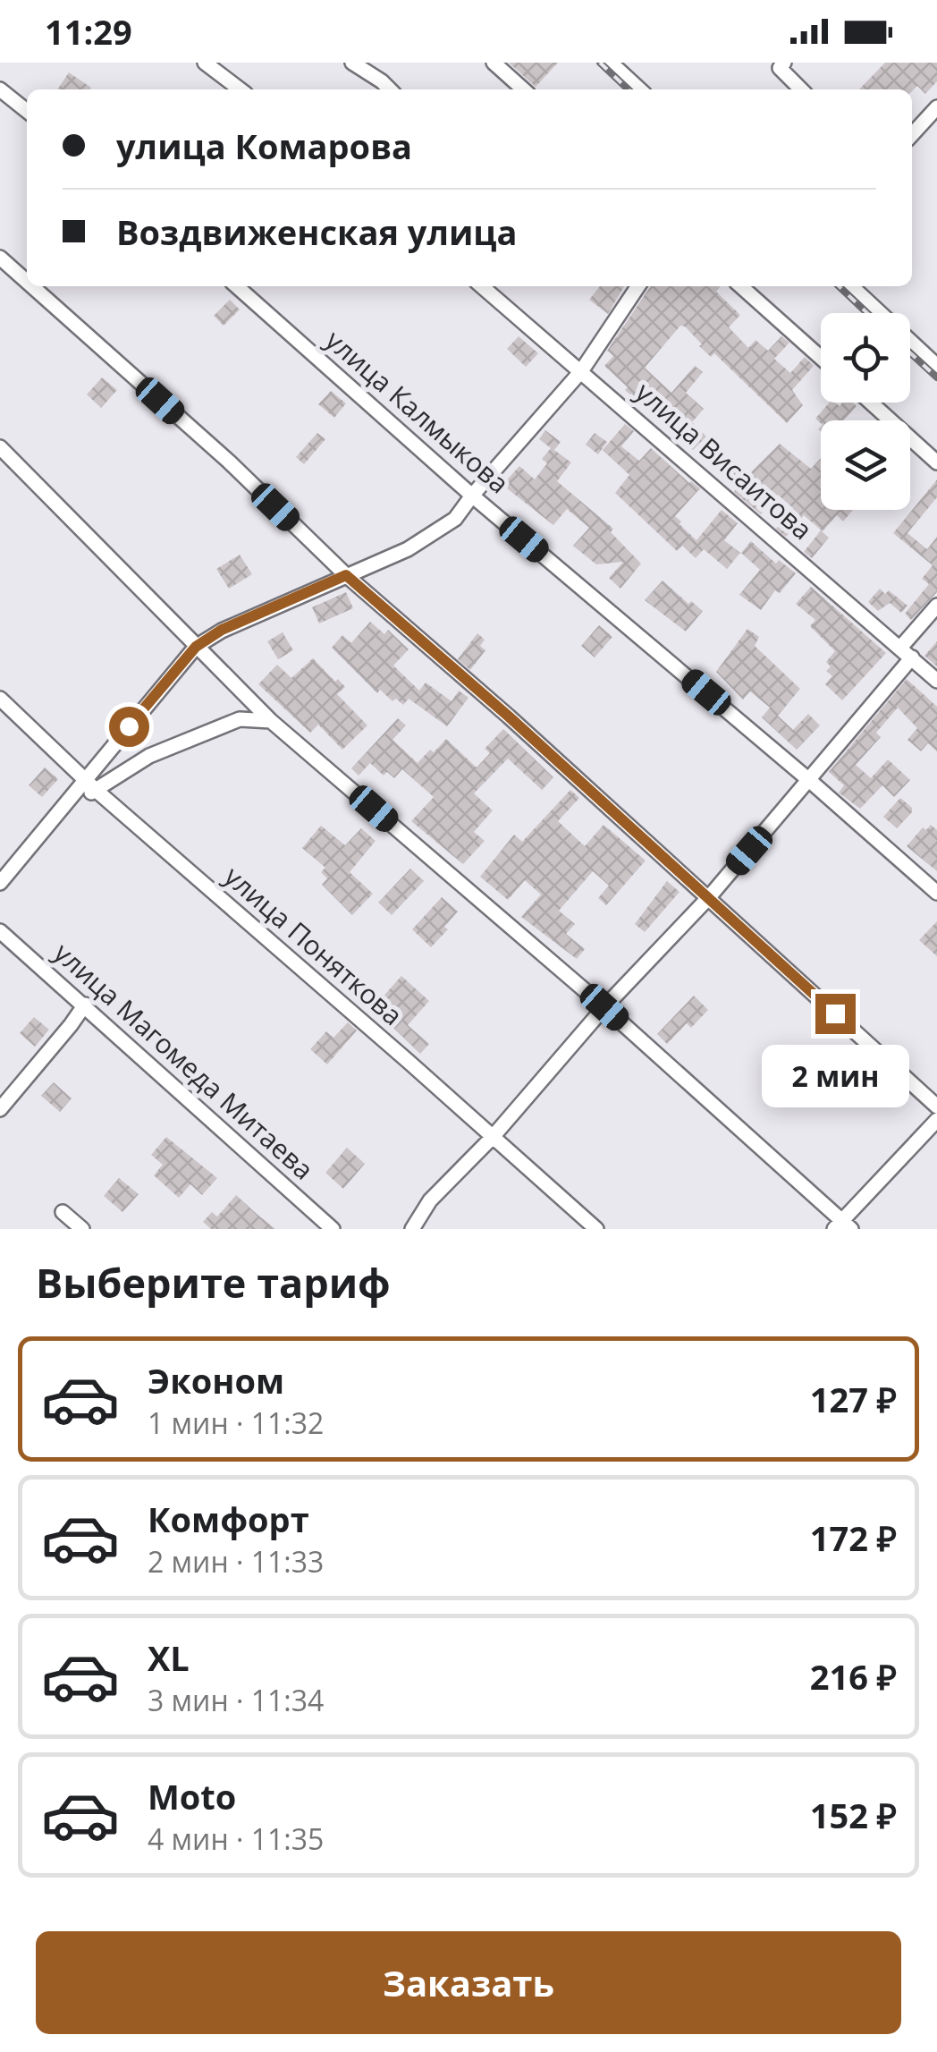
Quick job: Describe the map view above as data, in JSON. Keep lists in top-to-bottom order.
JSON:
{
  "streets": {
    "street": [
      "улица Калмыкова",
      "улица Висаитова",
      "улица Поняткова",
      "улица Магомеда Митаева"
    ]
  },
  "page": {
    "status": "11:29",
    "banner": ["улица Комарова", "Воздвиженская улица"],
    "bubble": "2 мин",
    "heading": "Выберите тариф",
    "list": [
      {
        "name": "Эконом",
        "note": "1 мин · 11:32",
        "value": "127 ₽"
      },
      {
        "name": "Комфорт",
        "note": "2 мин · 11:33",
        "value": "172 ₽"
      },
      {
        "name": "XL",
        "note": "3 мин · 11:34",
        "value": "216 ₽"
      },
      {
        "name": "Moto",
        "note": "4 мин · 11:35",
        "value": "152 ₽"
      }
    ],
    "buttons": "Заказать"
  }
}
